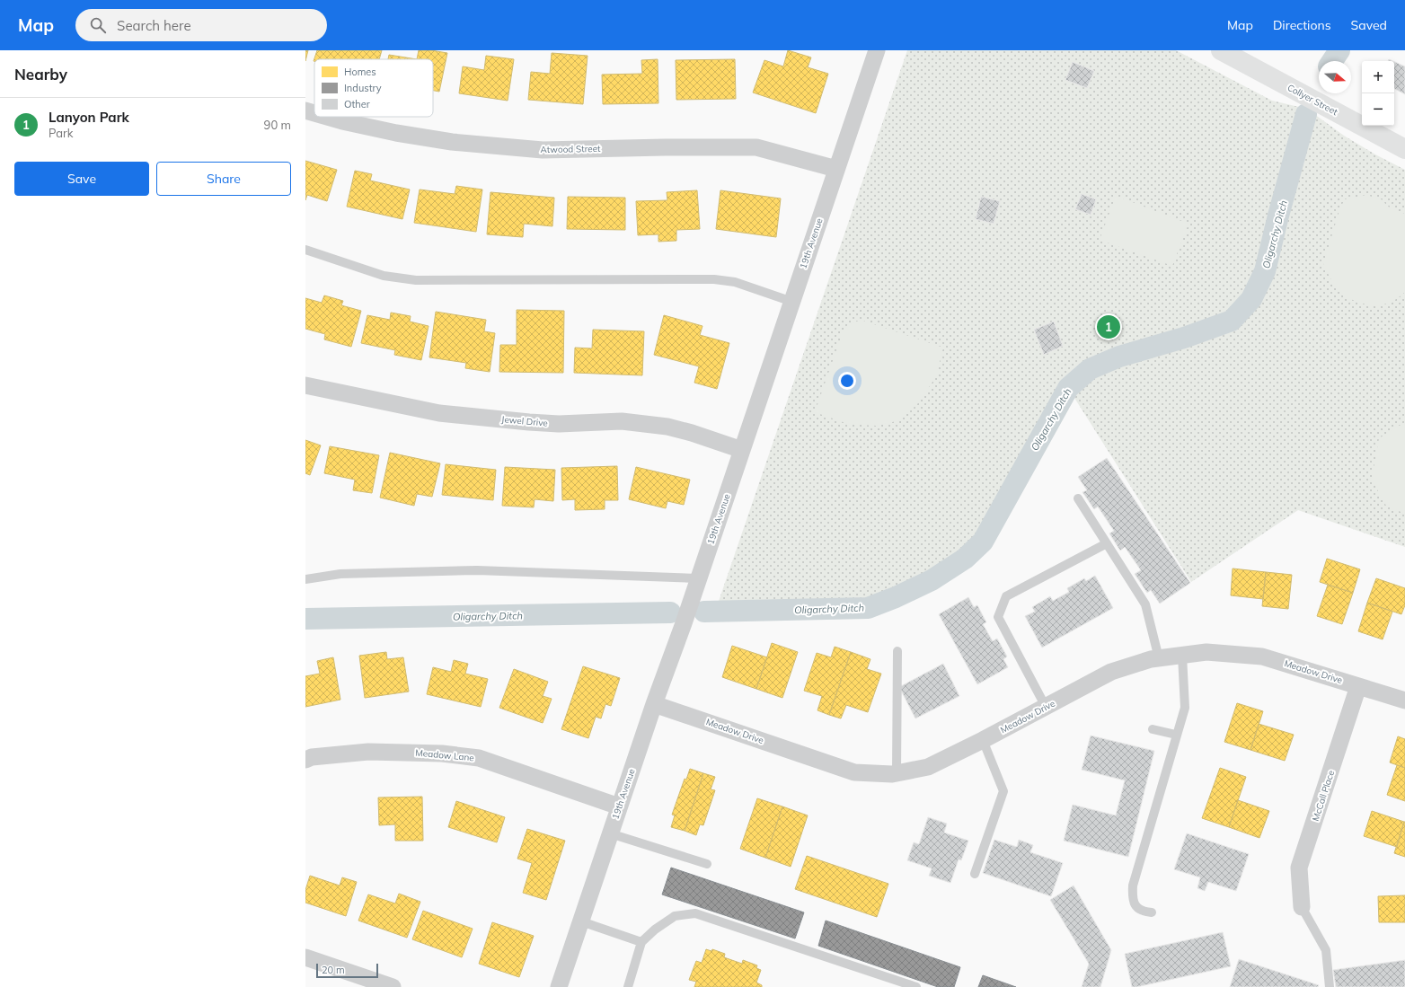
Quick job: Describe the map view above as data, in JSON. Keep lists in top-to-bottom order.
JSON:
{
  "streets": {
    "street": [
      "Collyer Street",
      "Atwood Street",
      "19th Avenue",
      "Jewel Drive",
      "Meadow Drive",
      "Meadow Lane",
      "McCall Place"
    ]
  },
  "crossings": [
    ["Atwood Street", "19th Avenue"],
    ["19th Avenue", "Jewel Drive"],
    ["19th Avenue", "Meadow Drive"],
    ["19th Avenue", "Meadow Lane"],
    ["Meadow Drive", "McCall Place"]
  ],
  "water": ["Oligarchy Ditch"],
  "legend": ["Homes", "Industry", "Other"],
  "scale_bar": "20 m",
  "north": "right",
  "page": {
    "header": "Map",
    "search": "Search here",
    "nav": ["Map", "Directions", "Saved"],
    "heading": "Nearby",
    "map_buttons": ["+", "−"],
    "list": [
      {
        "mark": "1",
        "name": "Lanyon Park",
        "note": "Park",
        "value": "90 m"
      }
    ],
    "buttons": ["Save", "Share"],
    "pins": "1",
    "scale": "20 m"
  }
}
